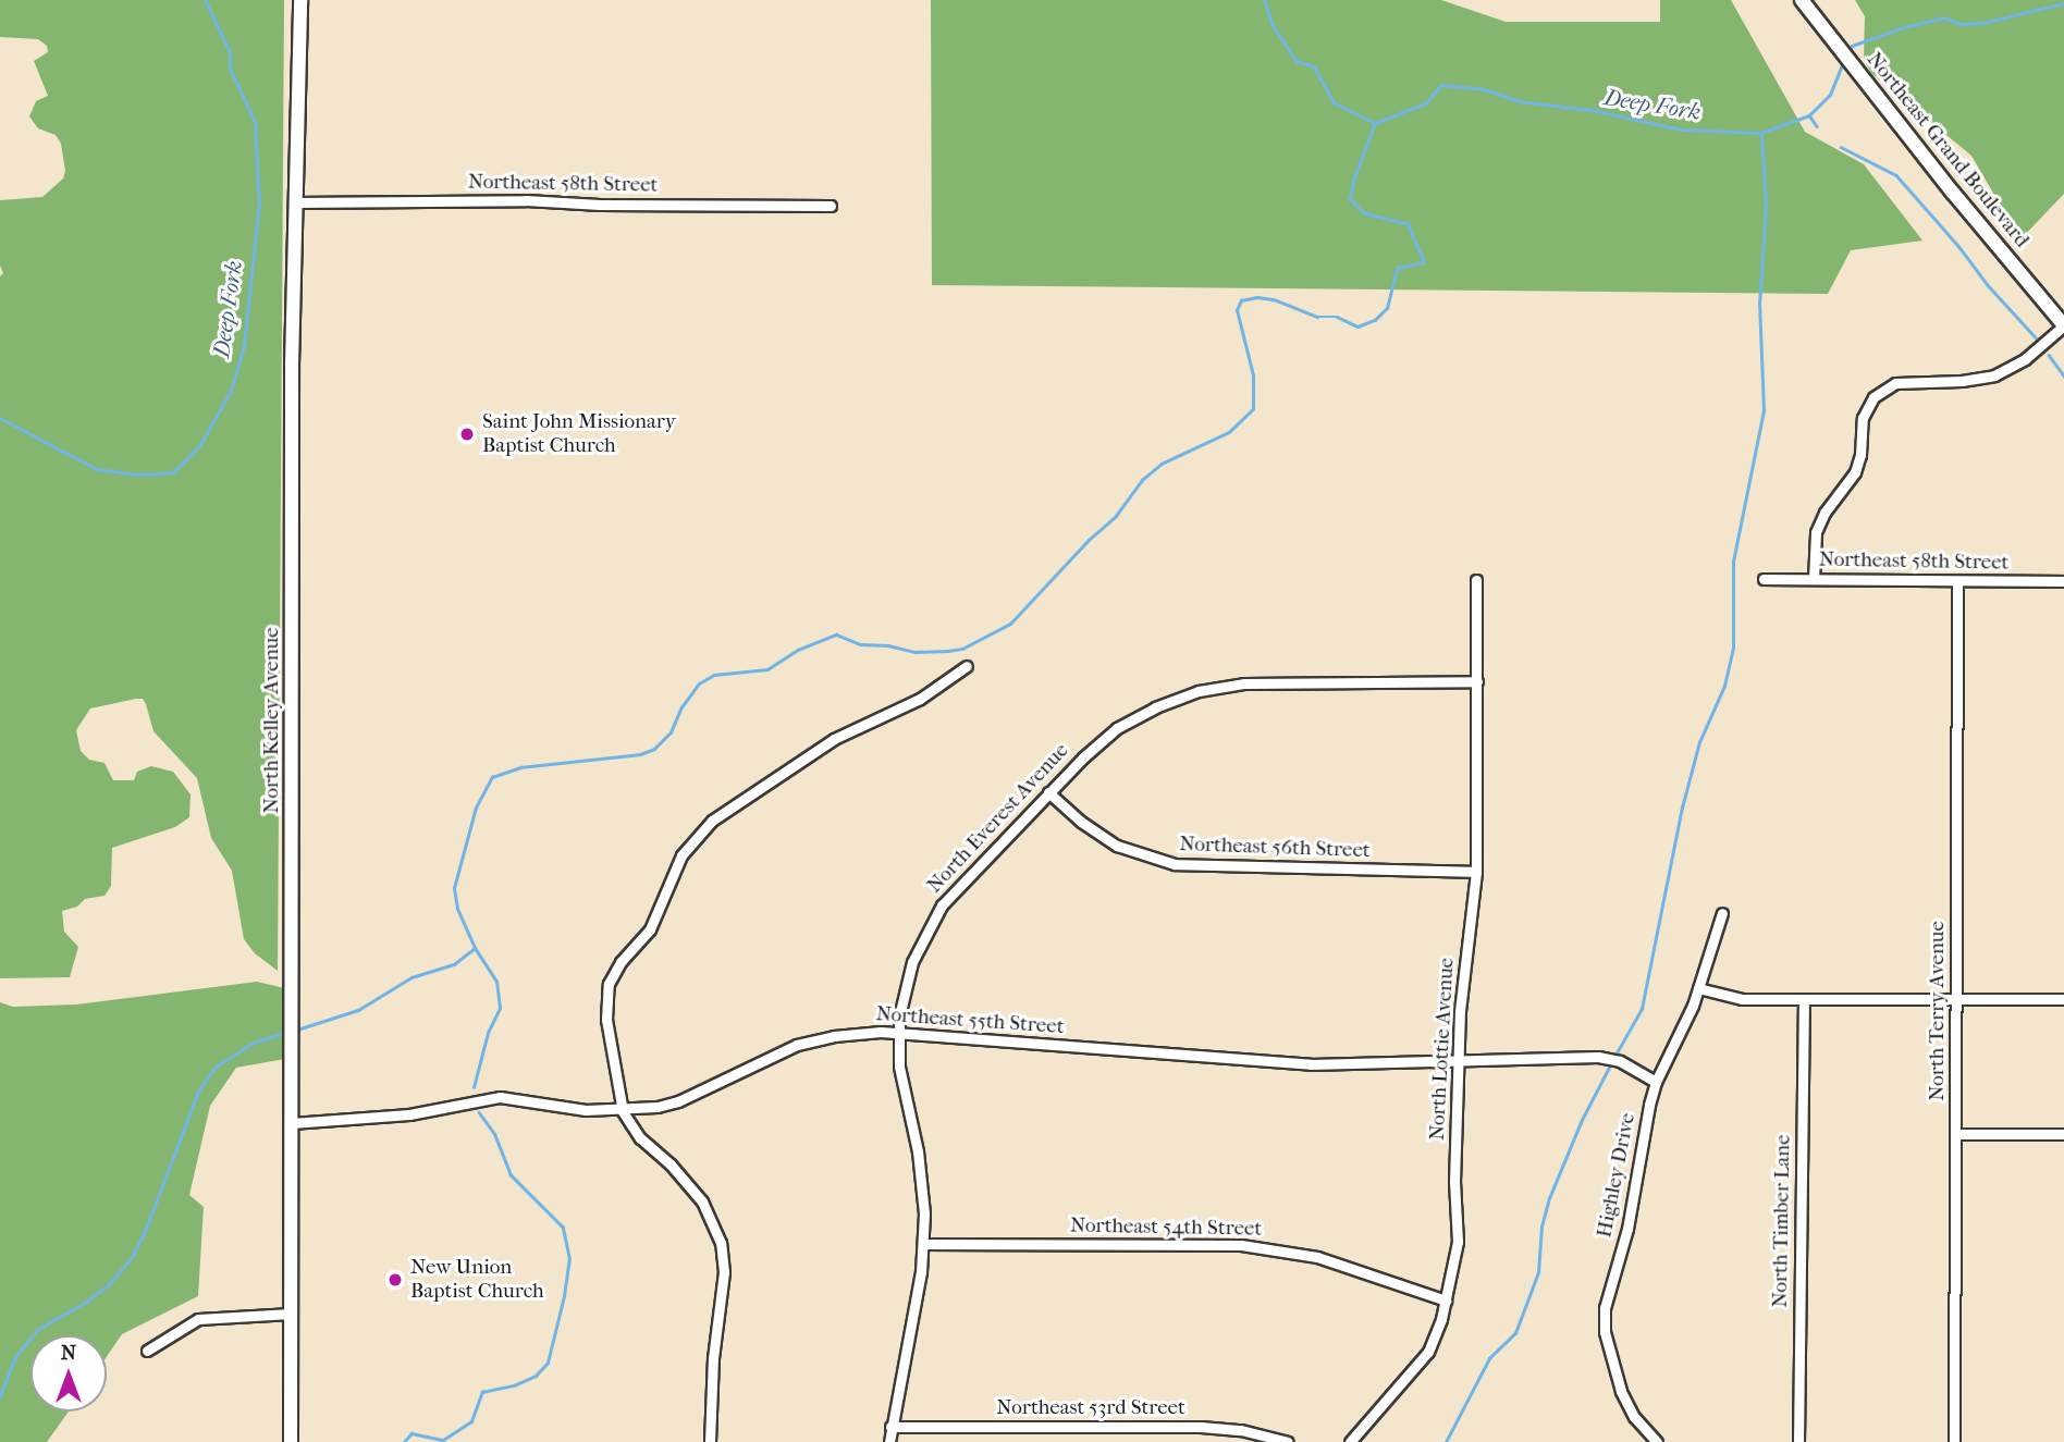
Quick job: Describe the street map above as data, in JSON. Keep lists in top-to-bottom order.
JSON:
{
  "streets": {
    "street": [
      "Northeast Grand Boulevard",
      "Northeast 58th Street",
      "North Kelley Avenue",
      "North Everest Avenue",
      "Northeast 56th Street",
      "North Terry Avenue",
      "Northeast 55th Street",
      "North Lottie Avenue",
      "Highley Drive",
      "North Timber Lane",
      "Northeast 54th Street",
      "Northeast 53rd Street"
    ]
  },
  "crossings": [
    ["Northeast 58th Street", "North Kelley Avenue"],
    ["Northeast 58th Street", "North Terry Avenue"],
    ["North Kelley Avenue", "Northeast 55th Street"],
    ["North Everest Avenue", "Northeast 56th Street"],
    ["North Everest Avenue", "Northeast 55th Street"],
    ["North Everest Avenue", "North Lottie Avenue"],
    ["North Everest Avenue", "Northeast 54th Street"],
    ["North Everest Avenue", "Northeast 53rd Street"],
    ["Northeast 56th Street", "North Lottie Avenue"],
    ["Northeast 55th Street", "North Lottie Avenue"],
    ["Northeast 55th Street", "Highley Drive"],
    ["North Lottie Avenue", "Northeast 54th Street"]
  ],
  "water": ["Deep Fork"],
  "places": ["Saint John Missionary Baptist Church", "New Union Baptist Church"],
  "north": "top"
}
